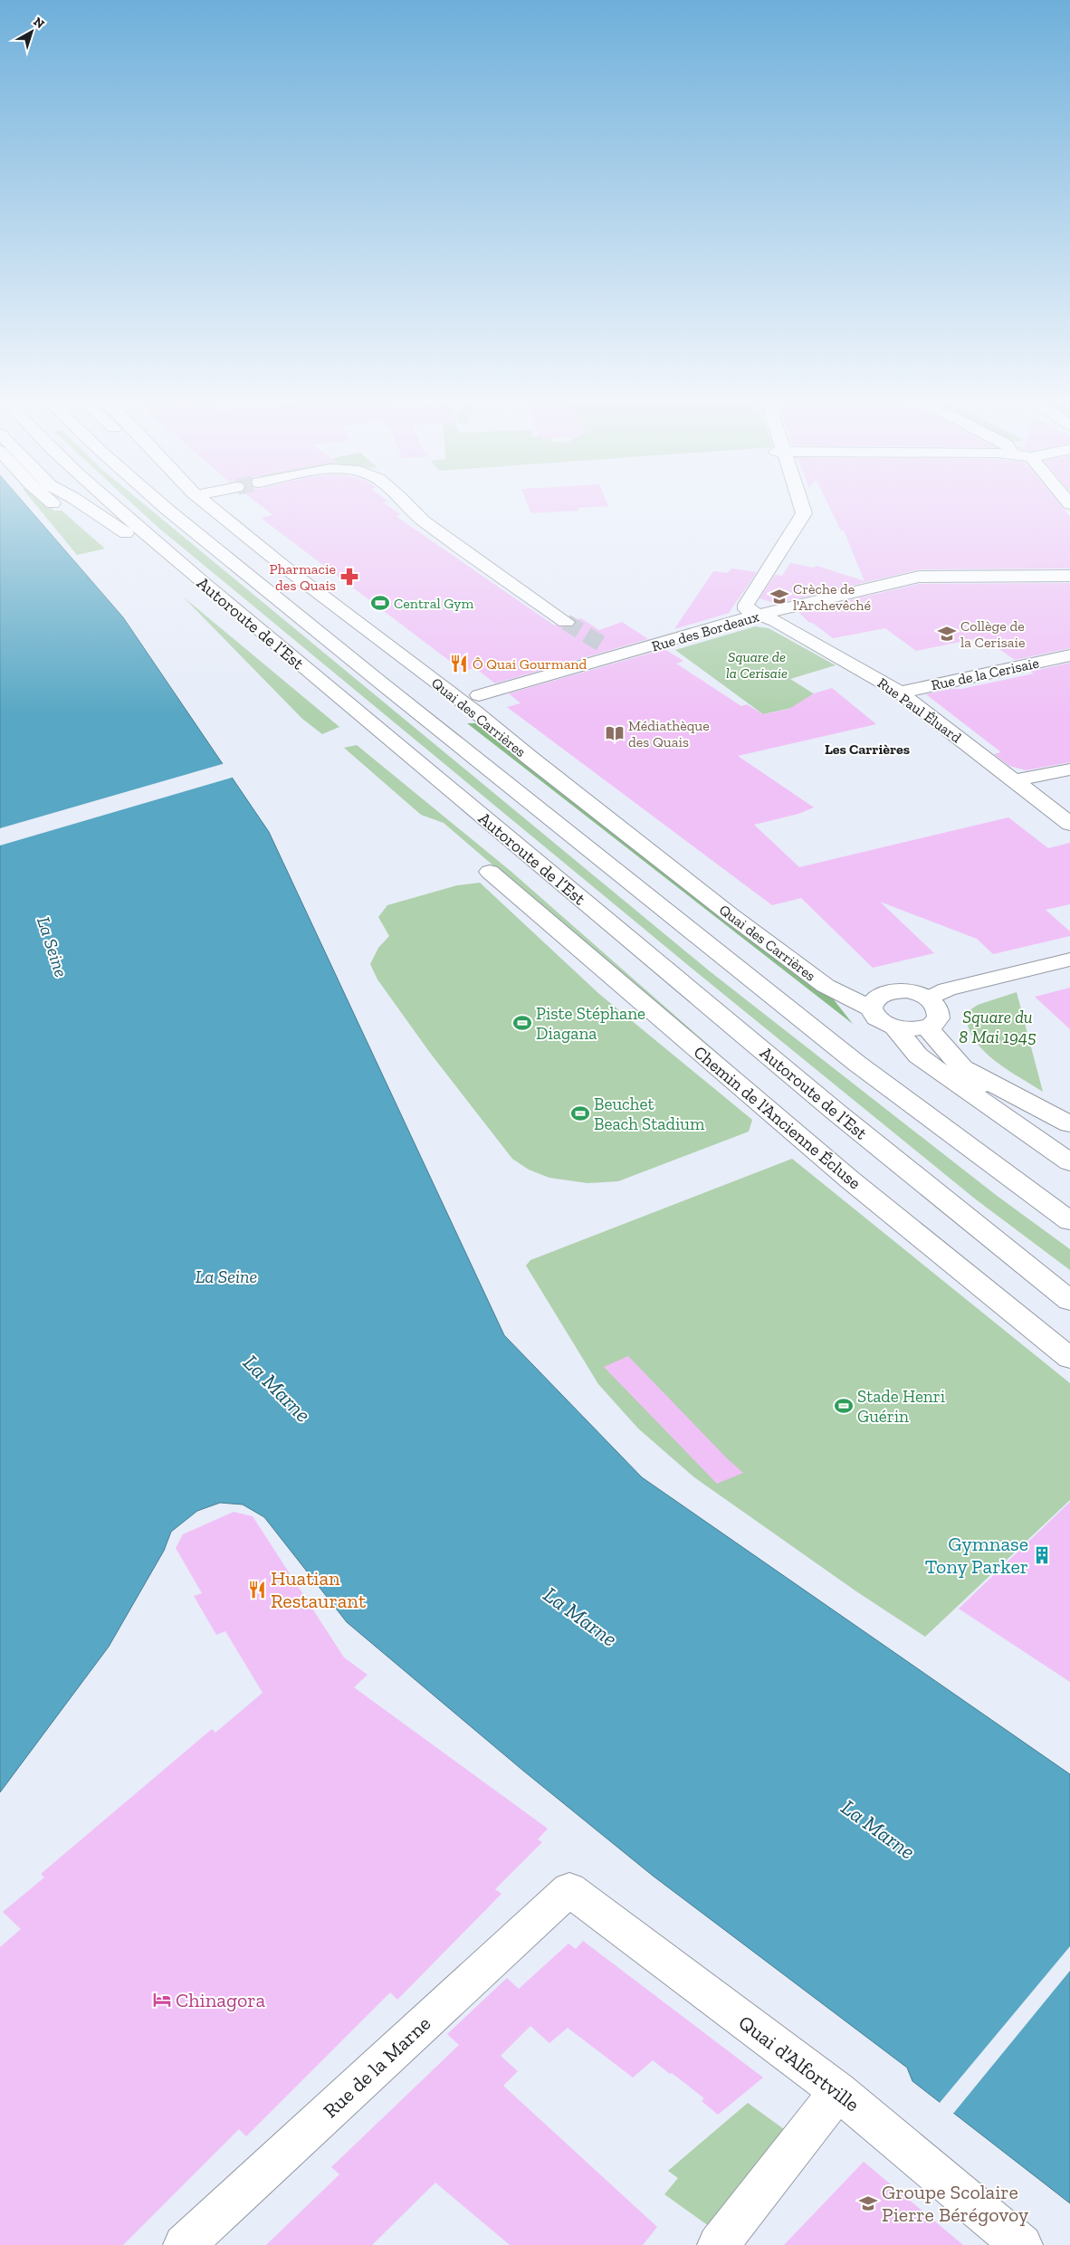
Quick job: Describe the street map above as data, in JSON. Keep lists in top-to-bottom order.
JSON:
{
  "streets": {
    "main road": [
      "Autoroute de l’Est",
      "Rue des Bordeaux",
      "Rue de la Cerisaie",
      "Rue Paul Éluard",
      "Quai des Carrières",
      "Chemin de l'Ancienne Écluse",
      "Quai d'Alfortville",
      "Rue de la Marne"
    ]
  },
  "crossings": [
    ["Rue des Bordeaux", "Rue Paul Éluard"],
    ["Rue des Bordeaux", "Quai des Carrières"],
    ["Rue de la Cerisaie", "Rue Paul Éluard"],
    ["Quai d'Alfortville", "Rue de la Marne"]
  ],
  "districts": ["Les Carrières"],
  "water": ["La Seine", "La Marne"],
  "parks": ["Square de la Cerisaie", "Square du 8 Mai 1945"],
  "places": {
    "pharmacy": ["Pharmacie des Quais"],
    "school or university": ["Crèche de l'Archevêché", "Collège de la Cerisaie", "Groupe Scolaire Pierre Bérégovoy"],
    "sports": [
      "Central Gym",
      "Piste Stéphane Diagana",
      "Beuchet Beach Stadium",
      "Stade Henri Guérin"
    ],
    "restaurant": ["Ô Quai Gourmand", "Huatian Restaurant"],
    "library": ["Médiathèque des Quais"],
    "building": ["Gymnase Tony Parker"],
    "hotel": ["Chinagora"]
  },
  "north": "top right"
}
